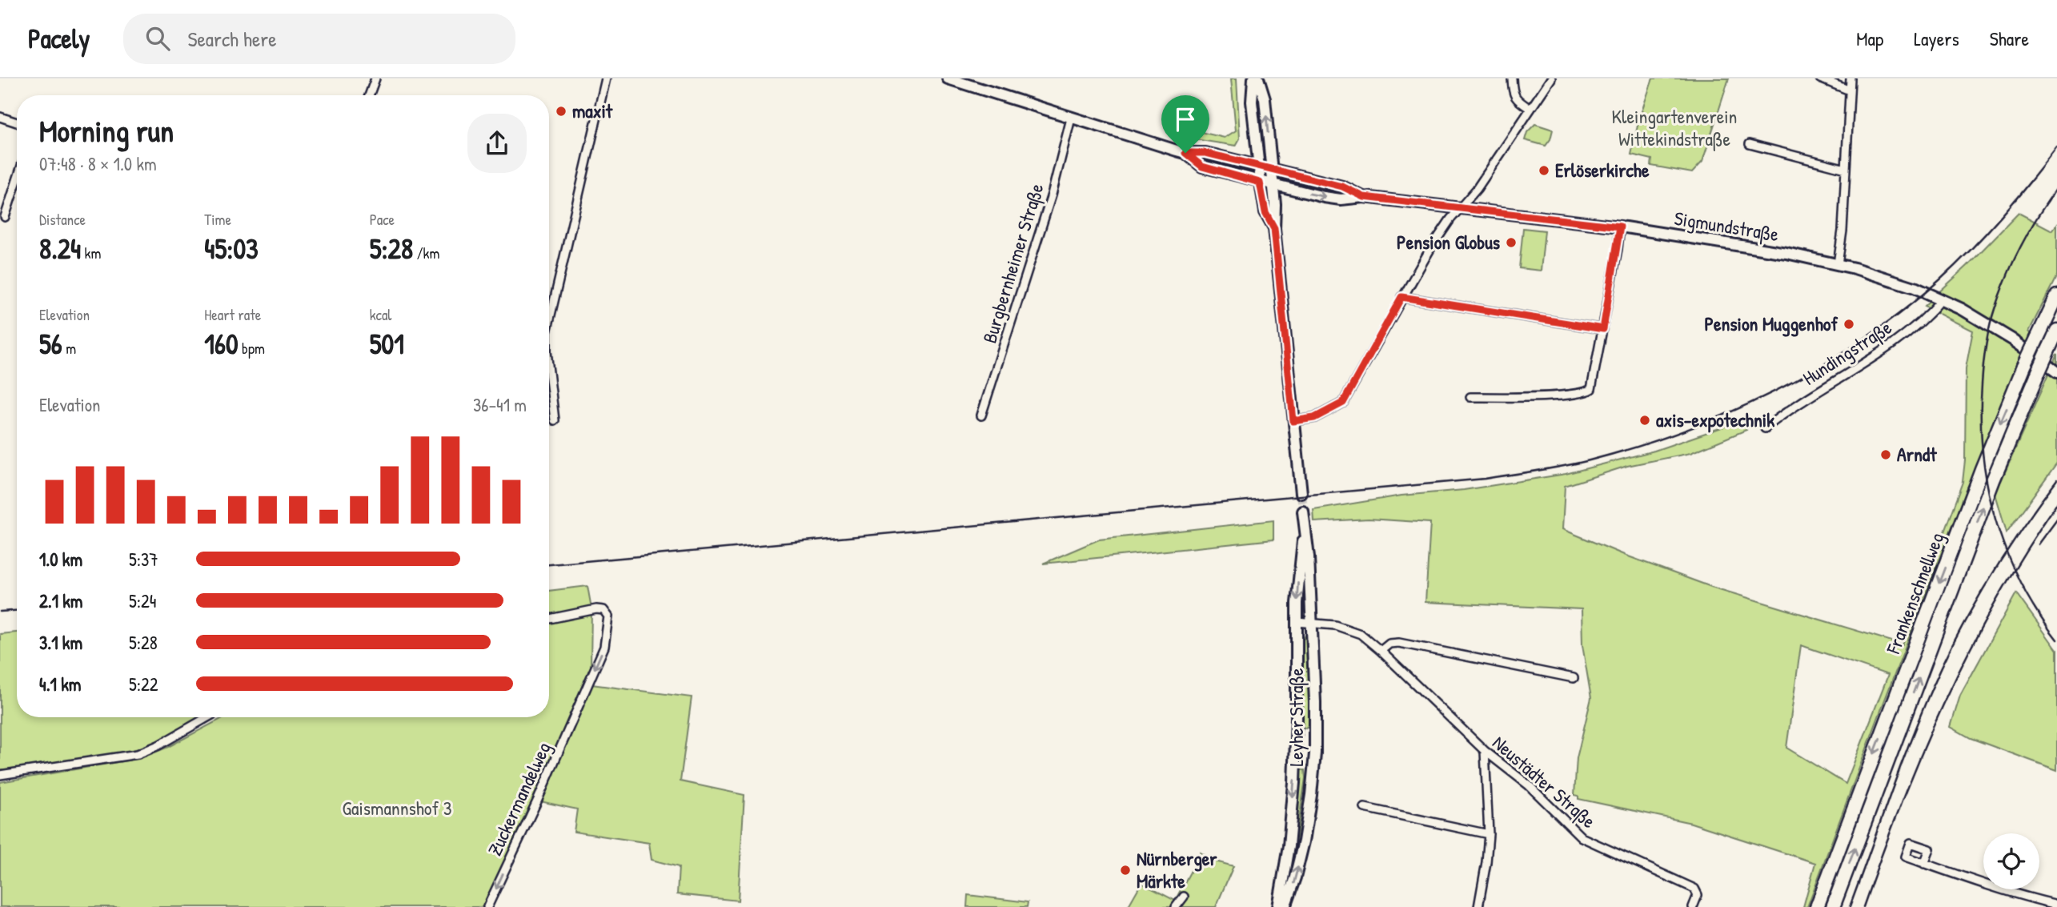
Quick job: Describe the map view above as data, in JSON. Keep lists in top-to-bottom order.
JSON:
{
  "streets": {
    "highway": ["Frankenschnellweg"],
    "main road": ["Sigmundstraße", "Leyher Straße"],
    "street": [
      "Burgbernheimer Straße",
      "Hundingstraße",
      "Neustädter Straße",
      "Zuckermandelweg"
    ]
  },
  "crossings": [
    ["Sigmundstraße", "Burgbernheimer Straße"],
    ["Sigmundstraße", "Hundingstraße"],
    ["Leyher Straße", "Neustädter Straße"]
  ],
  "parks": ["Kleingartenverein Wittekindstraße", "Gaismannshof 3"],
  "places": [
    "maxit",
    "Erlöserkirche",
    "Pension Globus",
    "Pension Muggenhof",
    "axis-expotechnik",
    "Arndt",
    "Nürnberger Märkte"
  ],
  "page": {
    "header": "Pacely",
    "search": "Search here",
    "nav": ["Map", "Layers", "Share"],
    "heading": ["Morning run", "07:48 · 8 × 1.0 km"],
    "stats": [
      ["Distance", "8.24 km"],
      ["Time", "45:03"],
      ["Pace", "5:28 /km"],
      ["Elevation", "56 m"],
      ["Heart rate", "160 bpm"],
      ["kcal", "501"]
    ],
    "chart": ["Elevation", "36–41 m"],
    "list": [
      {
        "name": "1.0 km",
        "note": "5:37"
      },
      {
        "name": "2.1 km",
        "note": "5:24"
      },
      {
        "name": "3.1 km",
        "note": "5:28"
      },
      {
        "name": "4.1 km",
        "note": "5:22"
      }
    ]
  }
}
